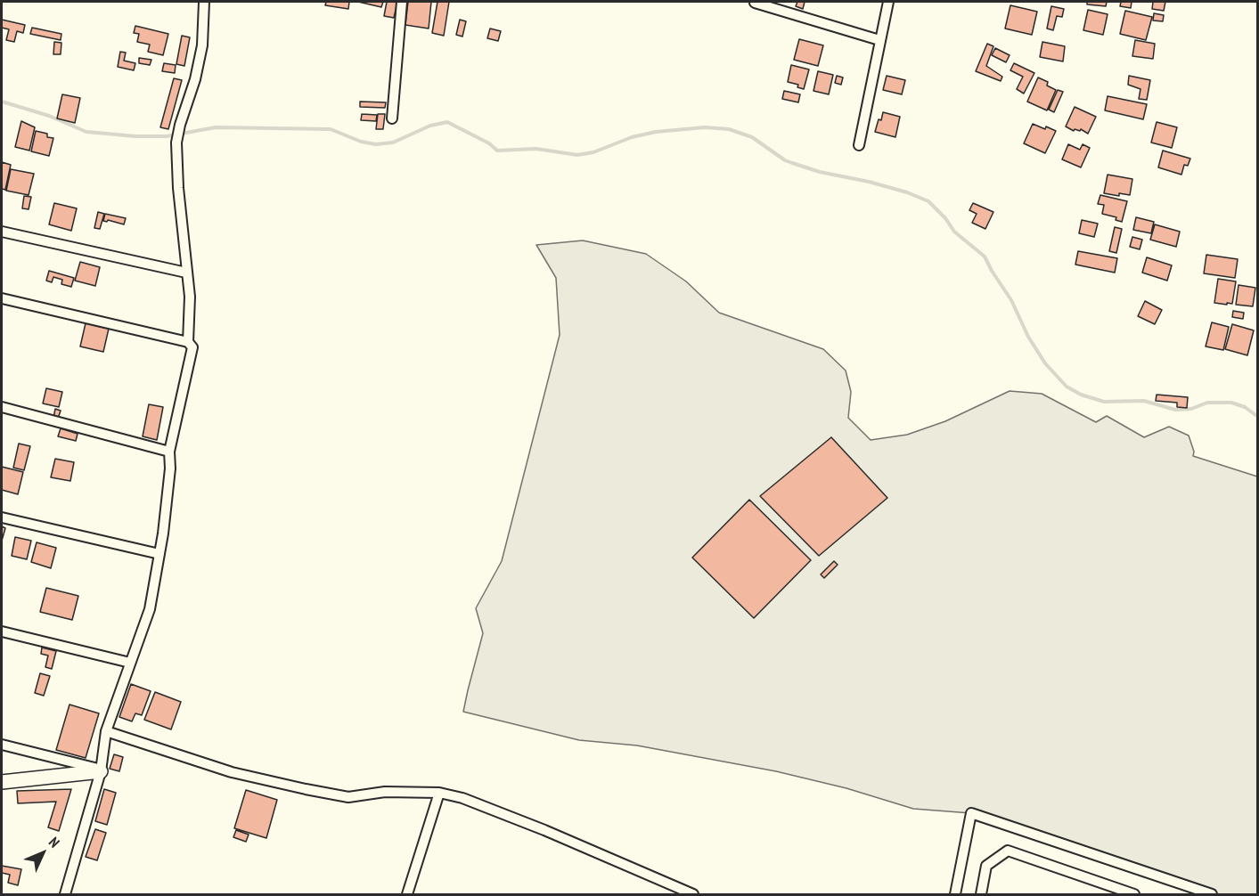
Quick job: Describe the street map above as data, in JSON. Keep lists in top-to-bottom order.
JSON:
{
  "north": "top right"
}
